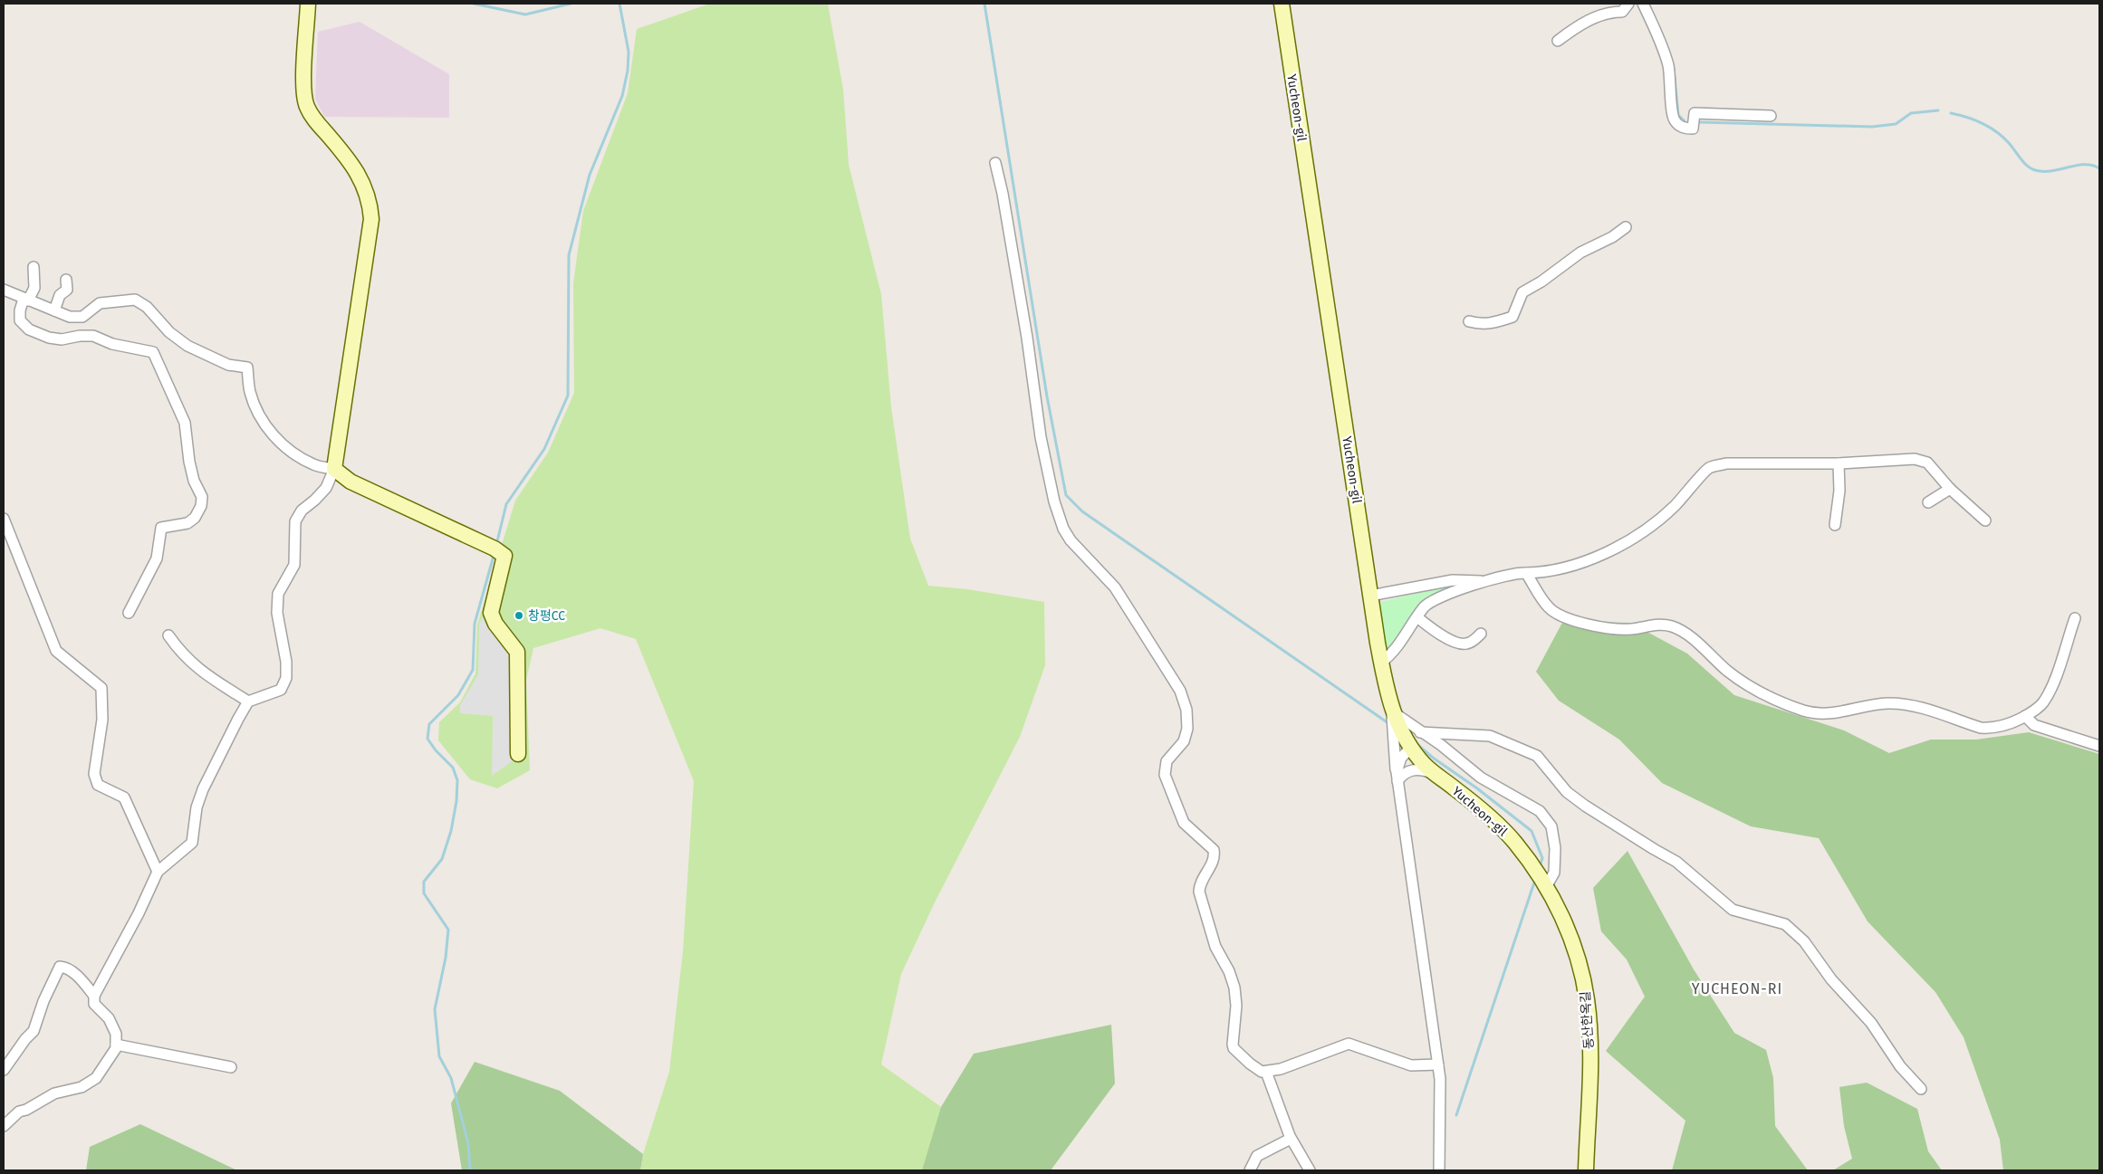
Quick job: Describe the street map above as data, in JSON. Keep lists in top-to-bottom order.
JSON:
{
  "streets": {
    "street": ["Yucheon-gil", "동산한옥길"]
  },
  "crossings": [
    ["Yucheon-gil", "동산한옥길"]
  ],
  "districts": ["YUCHEON-RI"],
  "places": ["창평CC"]
}
